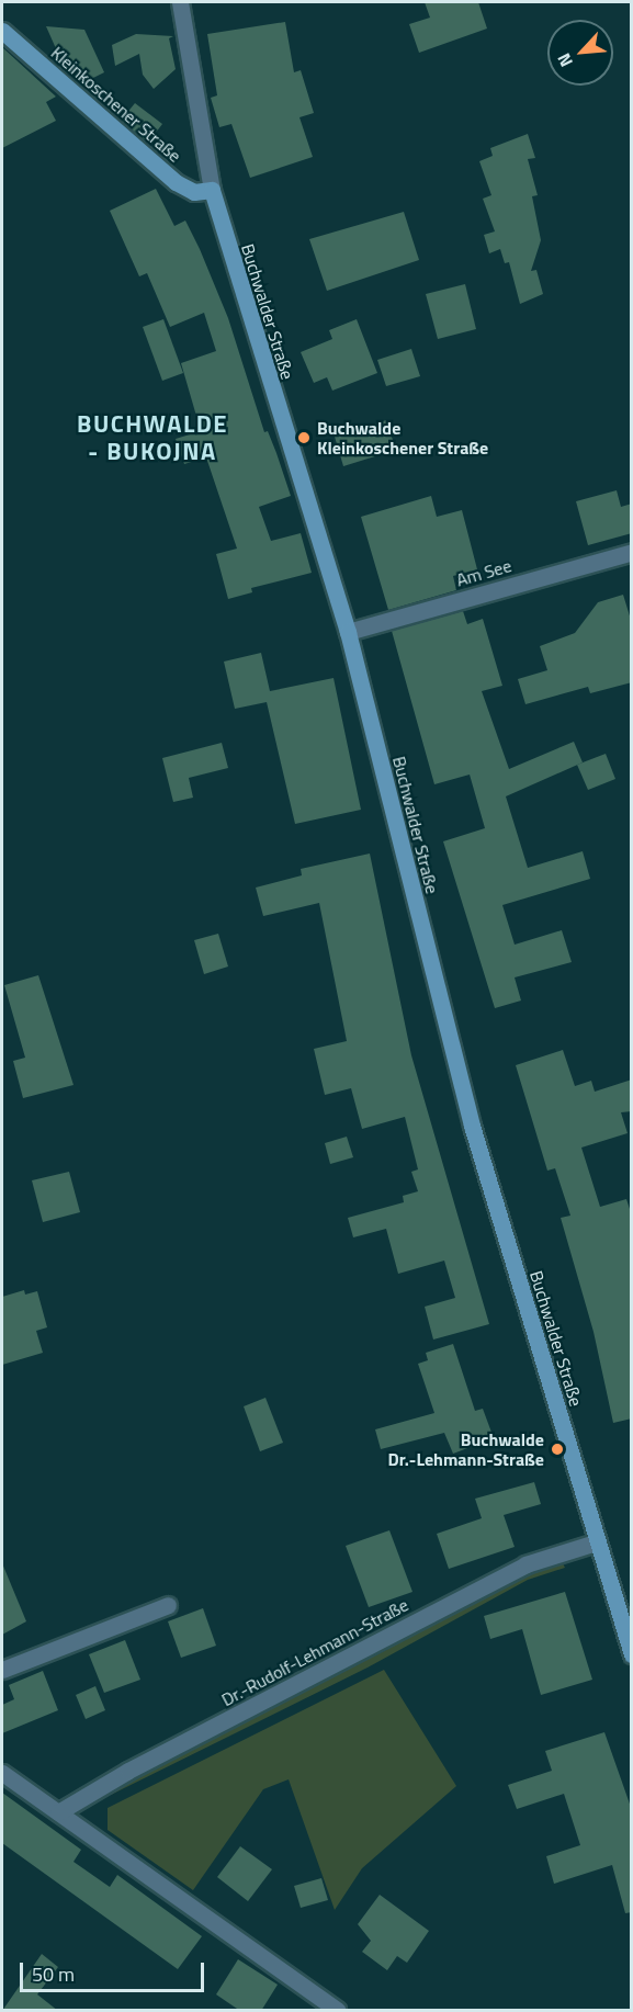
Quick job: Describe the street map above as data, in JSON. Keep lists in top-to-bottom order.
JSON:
{
  "streets": {
    "street": [
      "Kleinkoschener Straße",
      "Buchwalder Straße",
      "Am See",
      "Dr.-Rudolf-Lehmann-Straße"
    ]
  },
  "crossings": [
    ["Kleinkoschener Straße", "Buchwalder Straße"],
    ["Buchwalder Straße", "Am See"],
    ["Buchwalder Straße", "Dr.-Rudolf-Lehmann-Straße"]
  ],
  "districts": ["BUCHWALDE - BUKOJNA"],
  "places": ["Buchwalde Kleinkoschener Straße", "Buchwalde Dr.-Lehmann-Straße"],
  "scale_bar": "50 m",
  "north": "bottom left"
}
